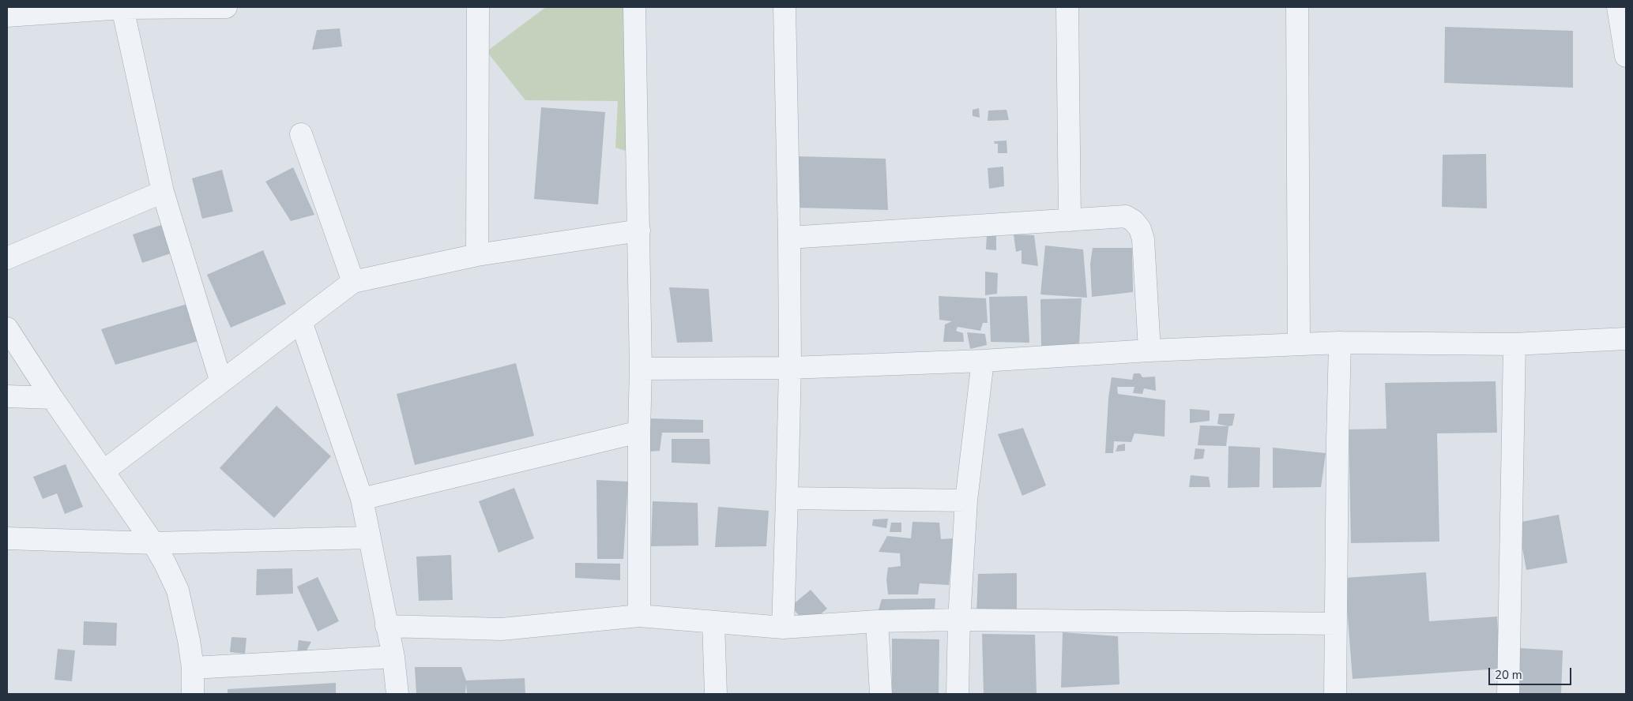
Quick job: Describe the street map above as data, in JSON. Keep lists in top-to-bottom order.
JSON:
{
  "scale_bar": "20 m"
}
